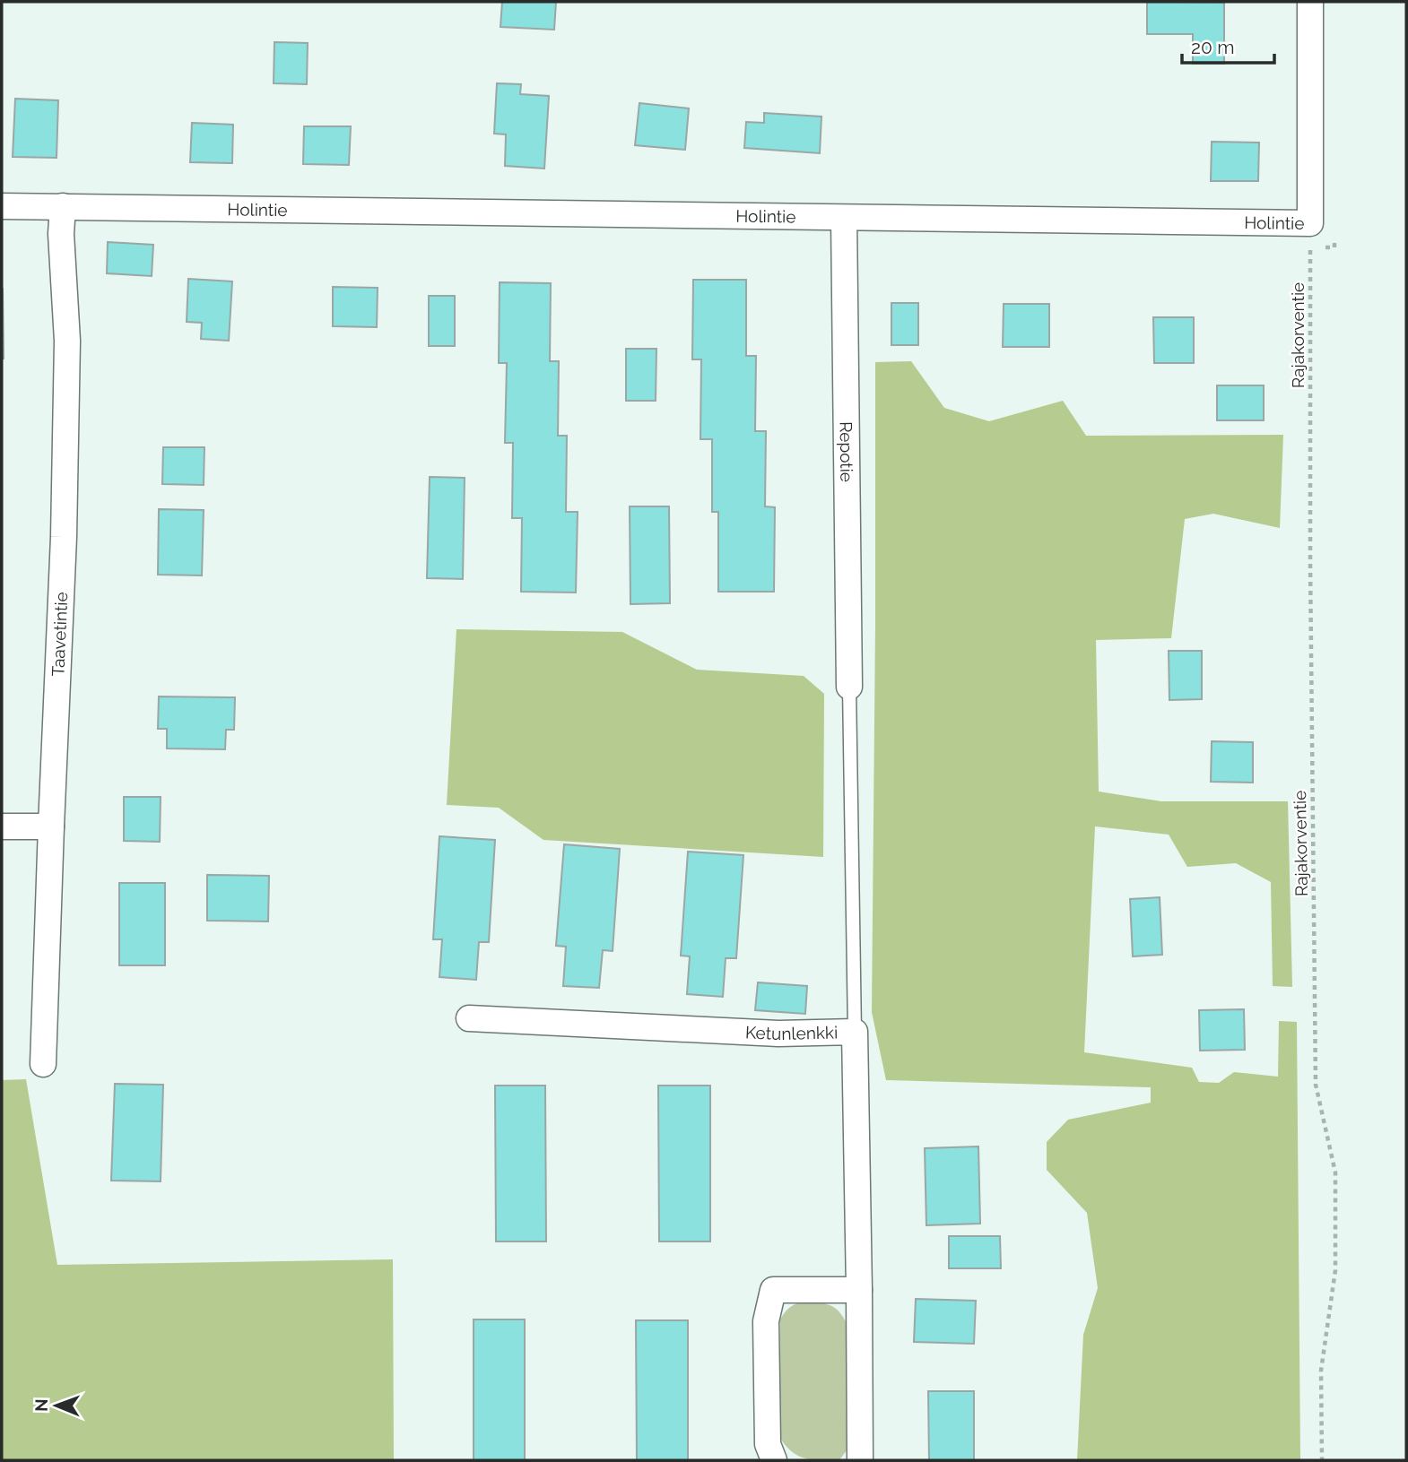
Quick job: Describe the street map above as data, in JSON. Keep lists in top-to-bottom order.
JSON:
{
  "streets": {
    "street": [
      "Holintie",
      "Repotie",
      "Taavetintie",
      "Ketunlenkki"
    ],
    "path": ["Rajakorventie"]
  },
  "crossings": [
    ["Holintie", "Rajakorventie"],
    ["Holintie", "Repotie"],
    ["Holintie", "Taavetintie"]
  ],
  "scale_bar": "20 m",
  "north": "left"
}
